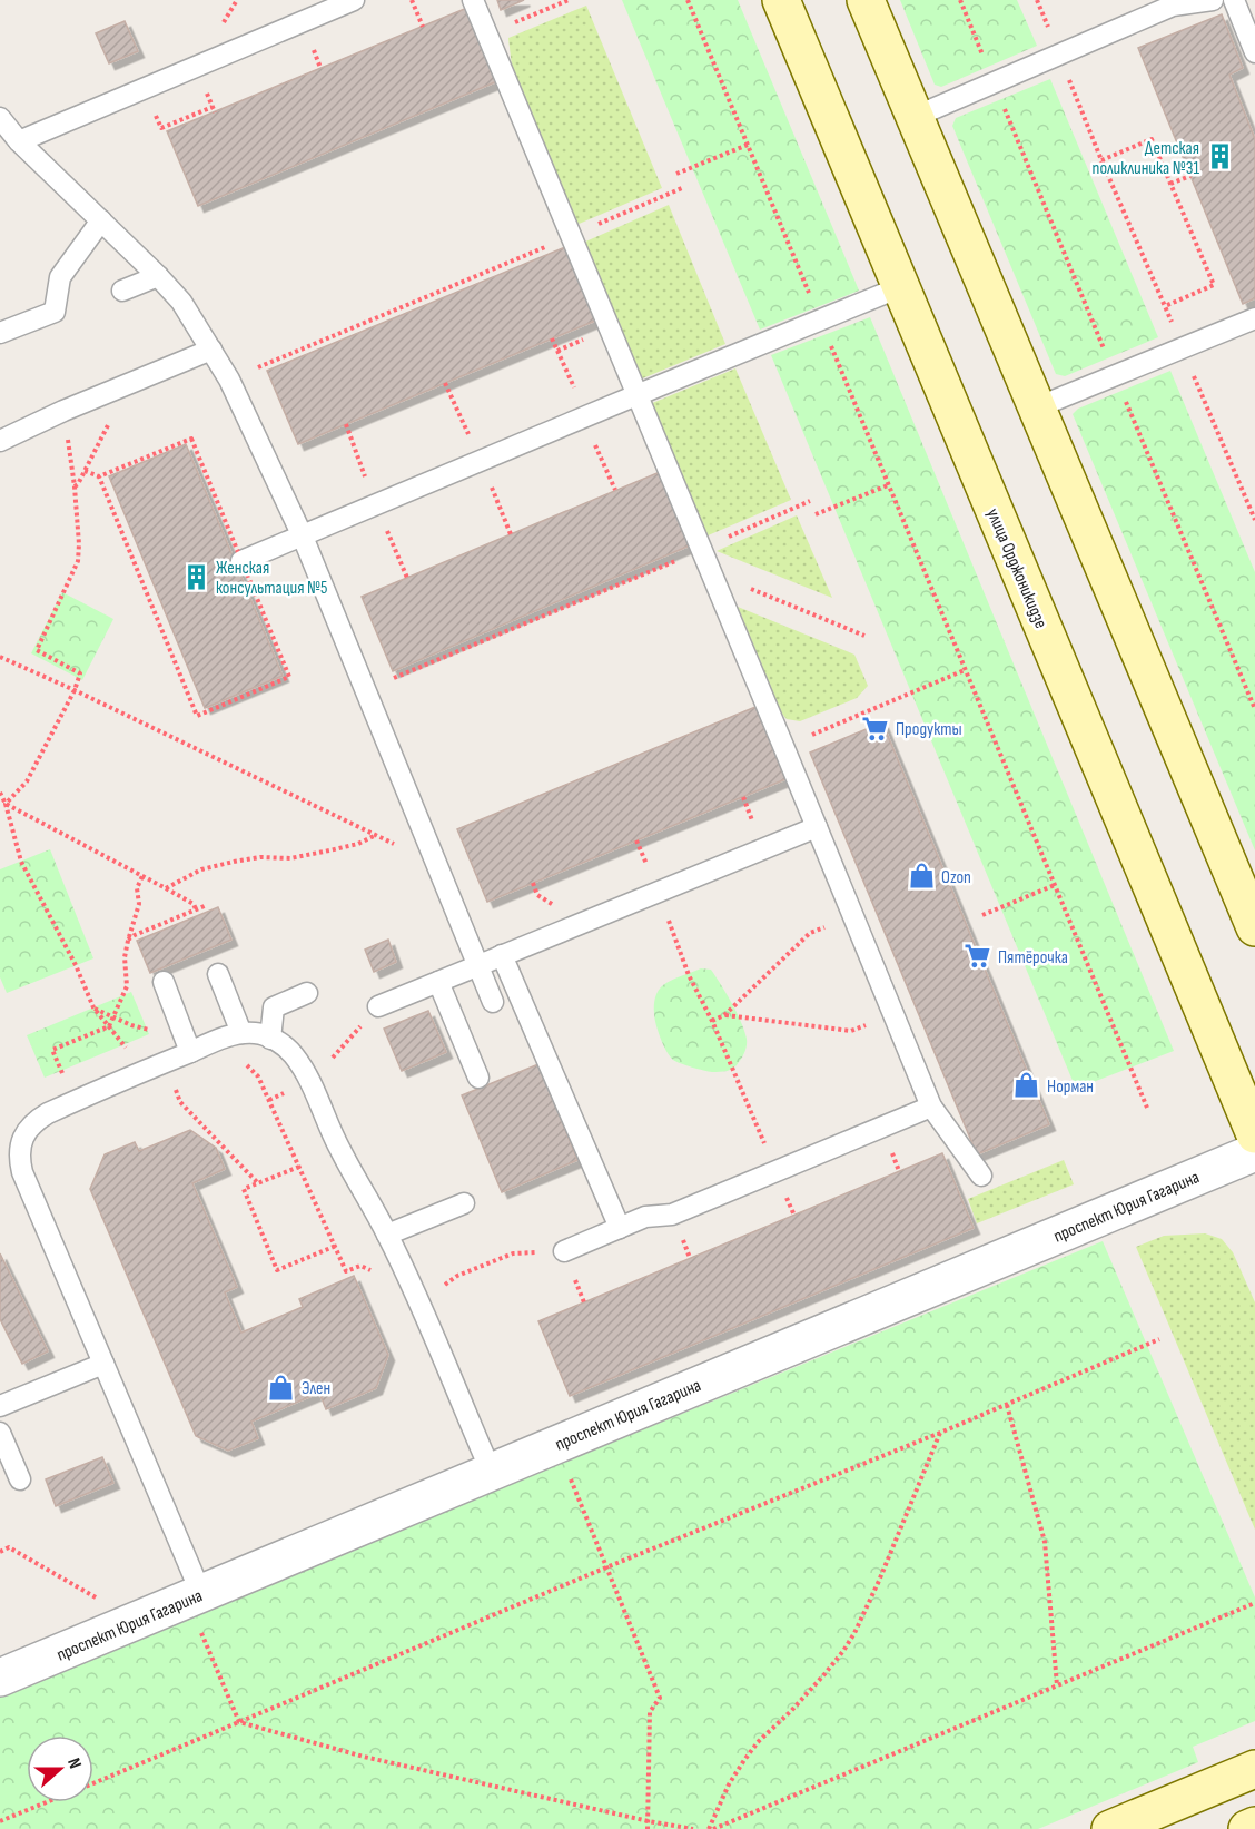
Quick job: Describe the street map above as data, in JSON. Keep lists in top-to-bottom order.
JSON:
{
  "streets": {
    "main road": ["улица Орджоникидзе"],
    "street": ["проспект Юрия Гагарина"]
  },
  "places": {
    "building": ["Детская поликлиника №31", "Женская консультация №5"],
    "supermarket": ["Продукты", "Пятёрочка"],
    "shop": ["Ozon", "Норман", "Элен"]
  },
  "north": "right"
}
